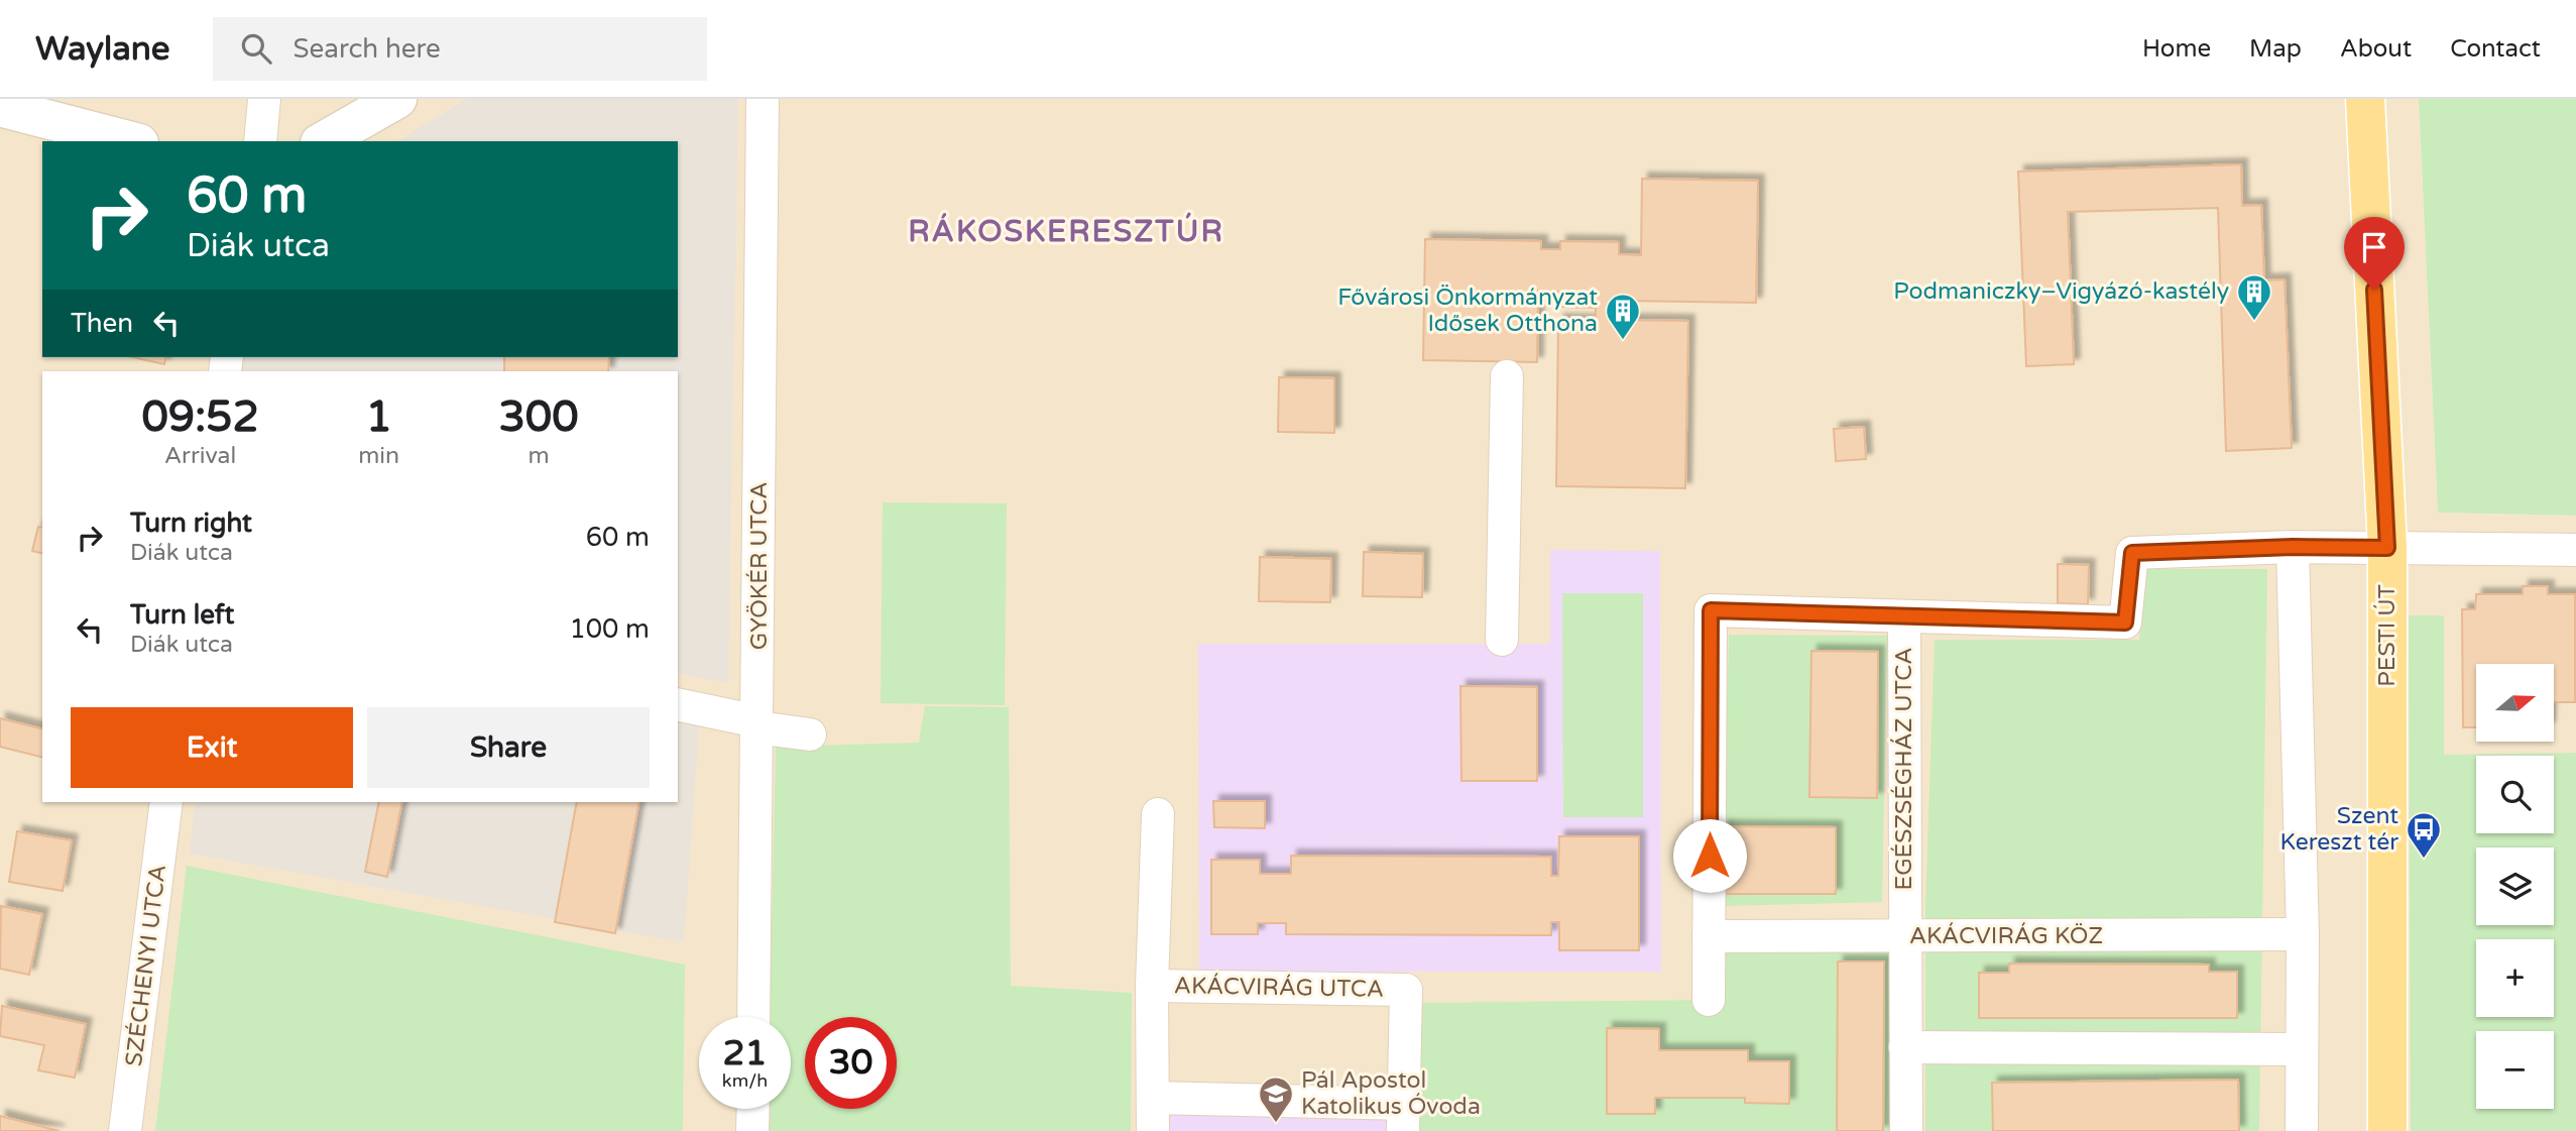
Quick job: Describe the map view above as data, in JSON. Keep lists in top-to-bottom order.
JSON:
{
  "streets": {
    "main road": ["PESTI ÚT"],
    "street": [
      "GYÖKÉR UTCA",
      "EGÉSZSÉGHÁZ UTCA",
      "AKÁCVIRÁG KÖZ",
      "SZÉCHENYI UTCA",
      "AKÁCVIRÁG UTCA"
    ]
  },
  "crossings": [
    ["EGÉSZSÉGHÁZ UTCA", "AKÁCVIRÁG KÖZ"]
  ],
  "districts": ["RÁKOSKERESZTÚR"],
  "places": {
    "building": ["Podmaniczky–Vigyázó-kastély", "Fővárosi Önkormányzat Idősek Otthona"],
    "bus stop": ["Szent Kereszt tér"],
    "school or university": ["Pál Apostol Katolikus Óvoda"]
  },
  "north": "right",
  "page": {
    "header": "Waylane",
    "search": "Search here",
    "nav": [
      "Home",
      "Map",
      "About",
      "Contact"
    ],
    "turn": ["60 m", "Diák utca"],
    "then": "Then",
    "eta": [
      "09:52",
      "Arrival",
      "1",
      "min",
      "300",
      "m"
    ],
    "list": [
      {
        "name": "Turn right",
        "note": "Diák utca",
        "value": "60 m"
      },
      {
        "name": "Turn left",
        "note": "Diák utca",
        "value": "100 m"
      }
    ],
    "map_buttons": ["+", "−"],
    "buttons": ["Exit", "Share"],
    "speed": "21 km/h",
    "limit": "30"
  }
}
